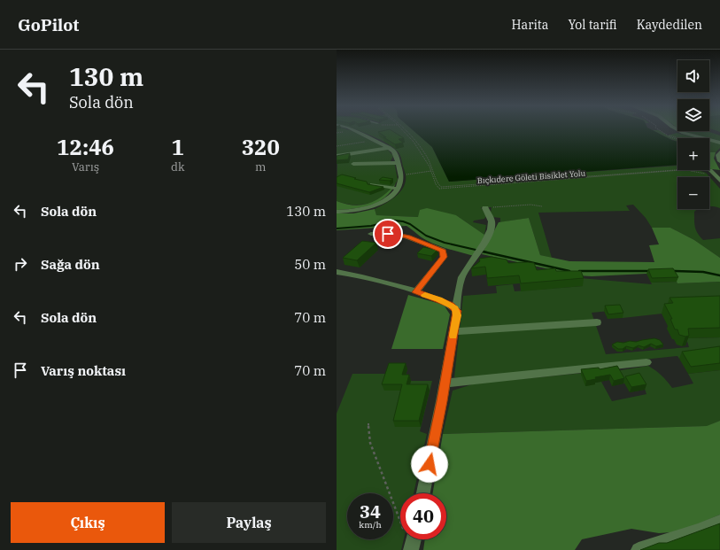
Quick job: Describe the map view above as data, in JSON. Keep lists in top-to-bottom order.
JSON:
{
  "streets": {
    "path": ["Bıçkıdere Göleti Bisiklet Yolu"]
  },
  "page": {
    "header": "GoPilot",
    "nav": ["Harita", "Yol tarifi", "Kaydedilen"],
    "turn": ["130 m", "Sola dön"],
    "map_buttons": ["+", "−"],
    "eta": [
      "12:46",
      "Varış",
      "1",
      "dk",
      "320",
      "m"
    ],
    "list": [
      {
        "name": "Sola dön",
        "value": "130 m"
      },
      {
        "name": "Sağa dön",
        "value": "50 m"
      },
      {
        "name": "Sola dön",
        "value": "70 m"
      },
      {
        "name": "Varış noktası",
        "value": "70 m"
      }
    ],
    "speed": "34 km/h",
    "limit": "40",
    "buttons": ["Çıkış", "Paylaş"]
  }
}
